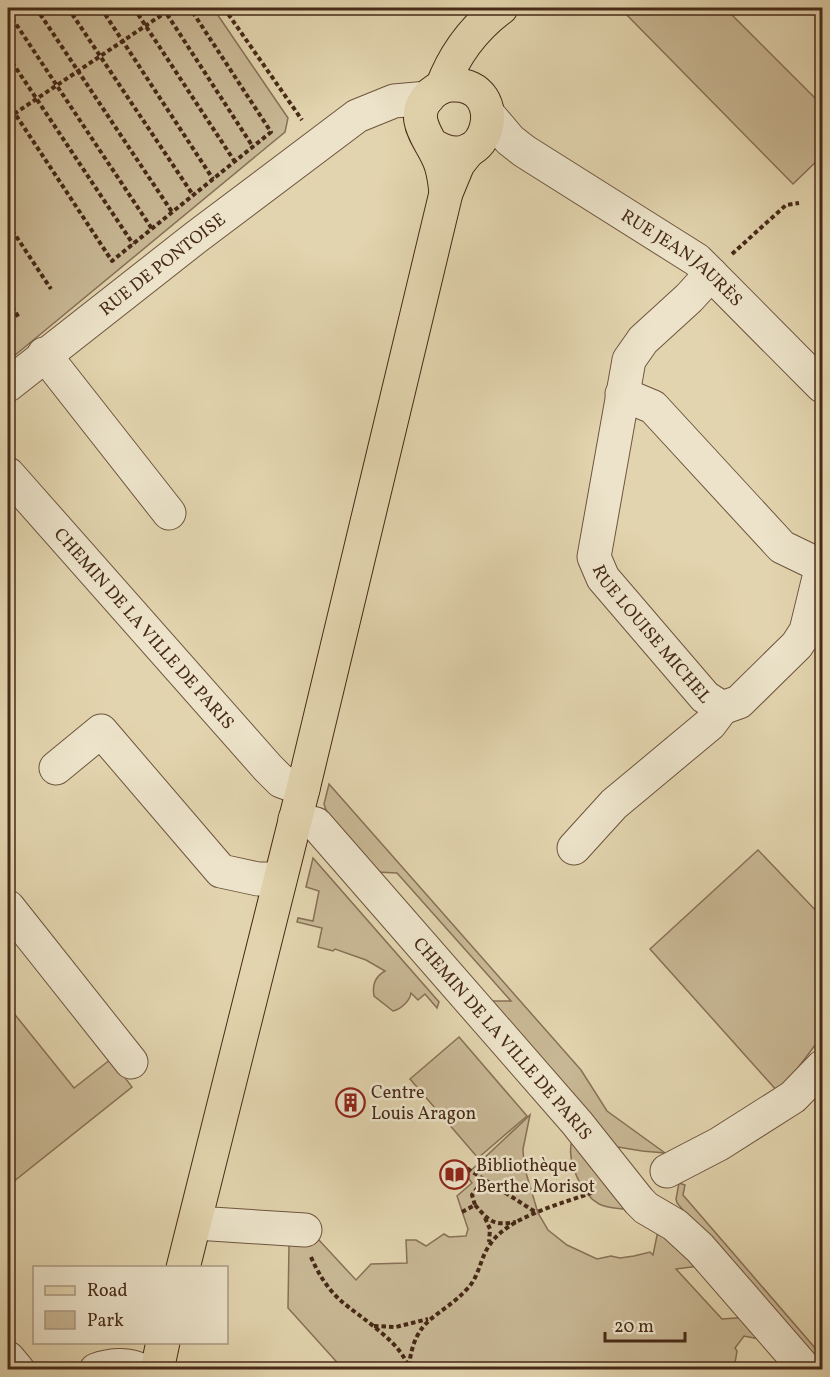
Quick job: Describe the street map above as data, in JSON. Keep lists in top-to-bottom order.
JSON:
{
  "streets": {
    "street": [
      "RUE JEAN JAURÈS",
      "RUE DE PONTOISE",
      "CHEMIN DE LA VILLE DE PARIS",
      "RUE LOUISE MICHEL"
    ]
  },
  "crossings": [
    ["RUE JEAN JAURÈS", "RUE LOUISE MICHEL"]
  ],
  "places": {
    "building": ["Centre Louis Aragon"],
    "library": ["Bibliothèque Berthe Morisot"]
  },
  "legend": ["Road", "Park"],
  "scale_bar": "20 m"
}
